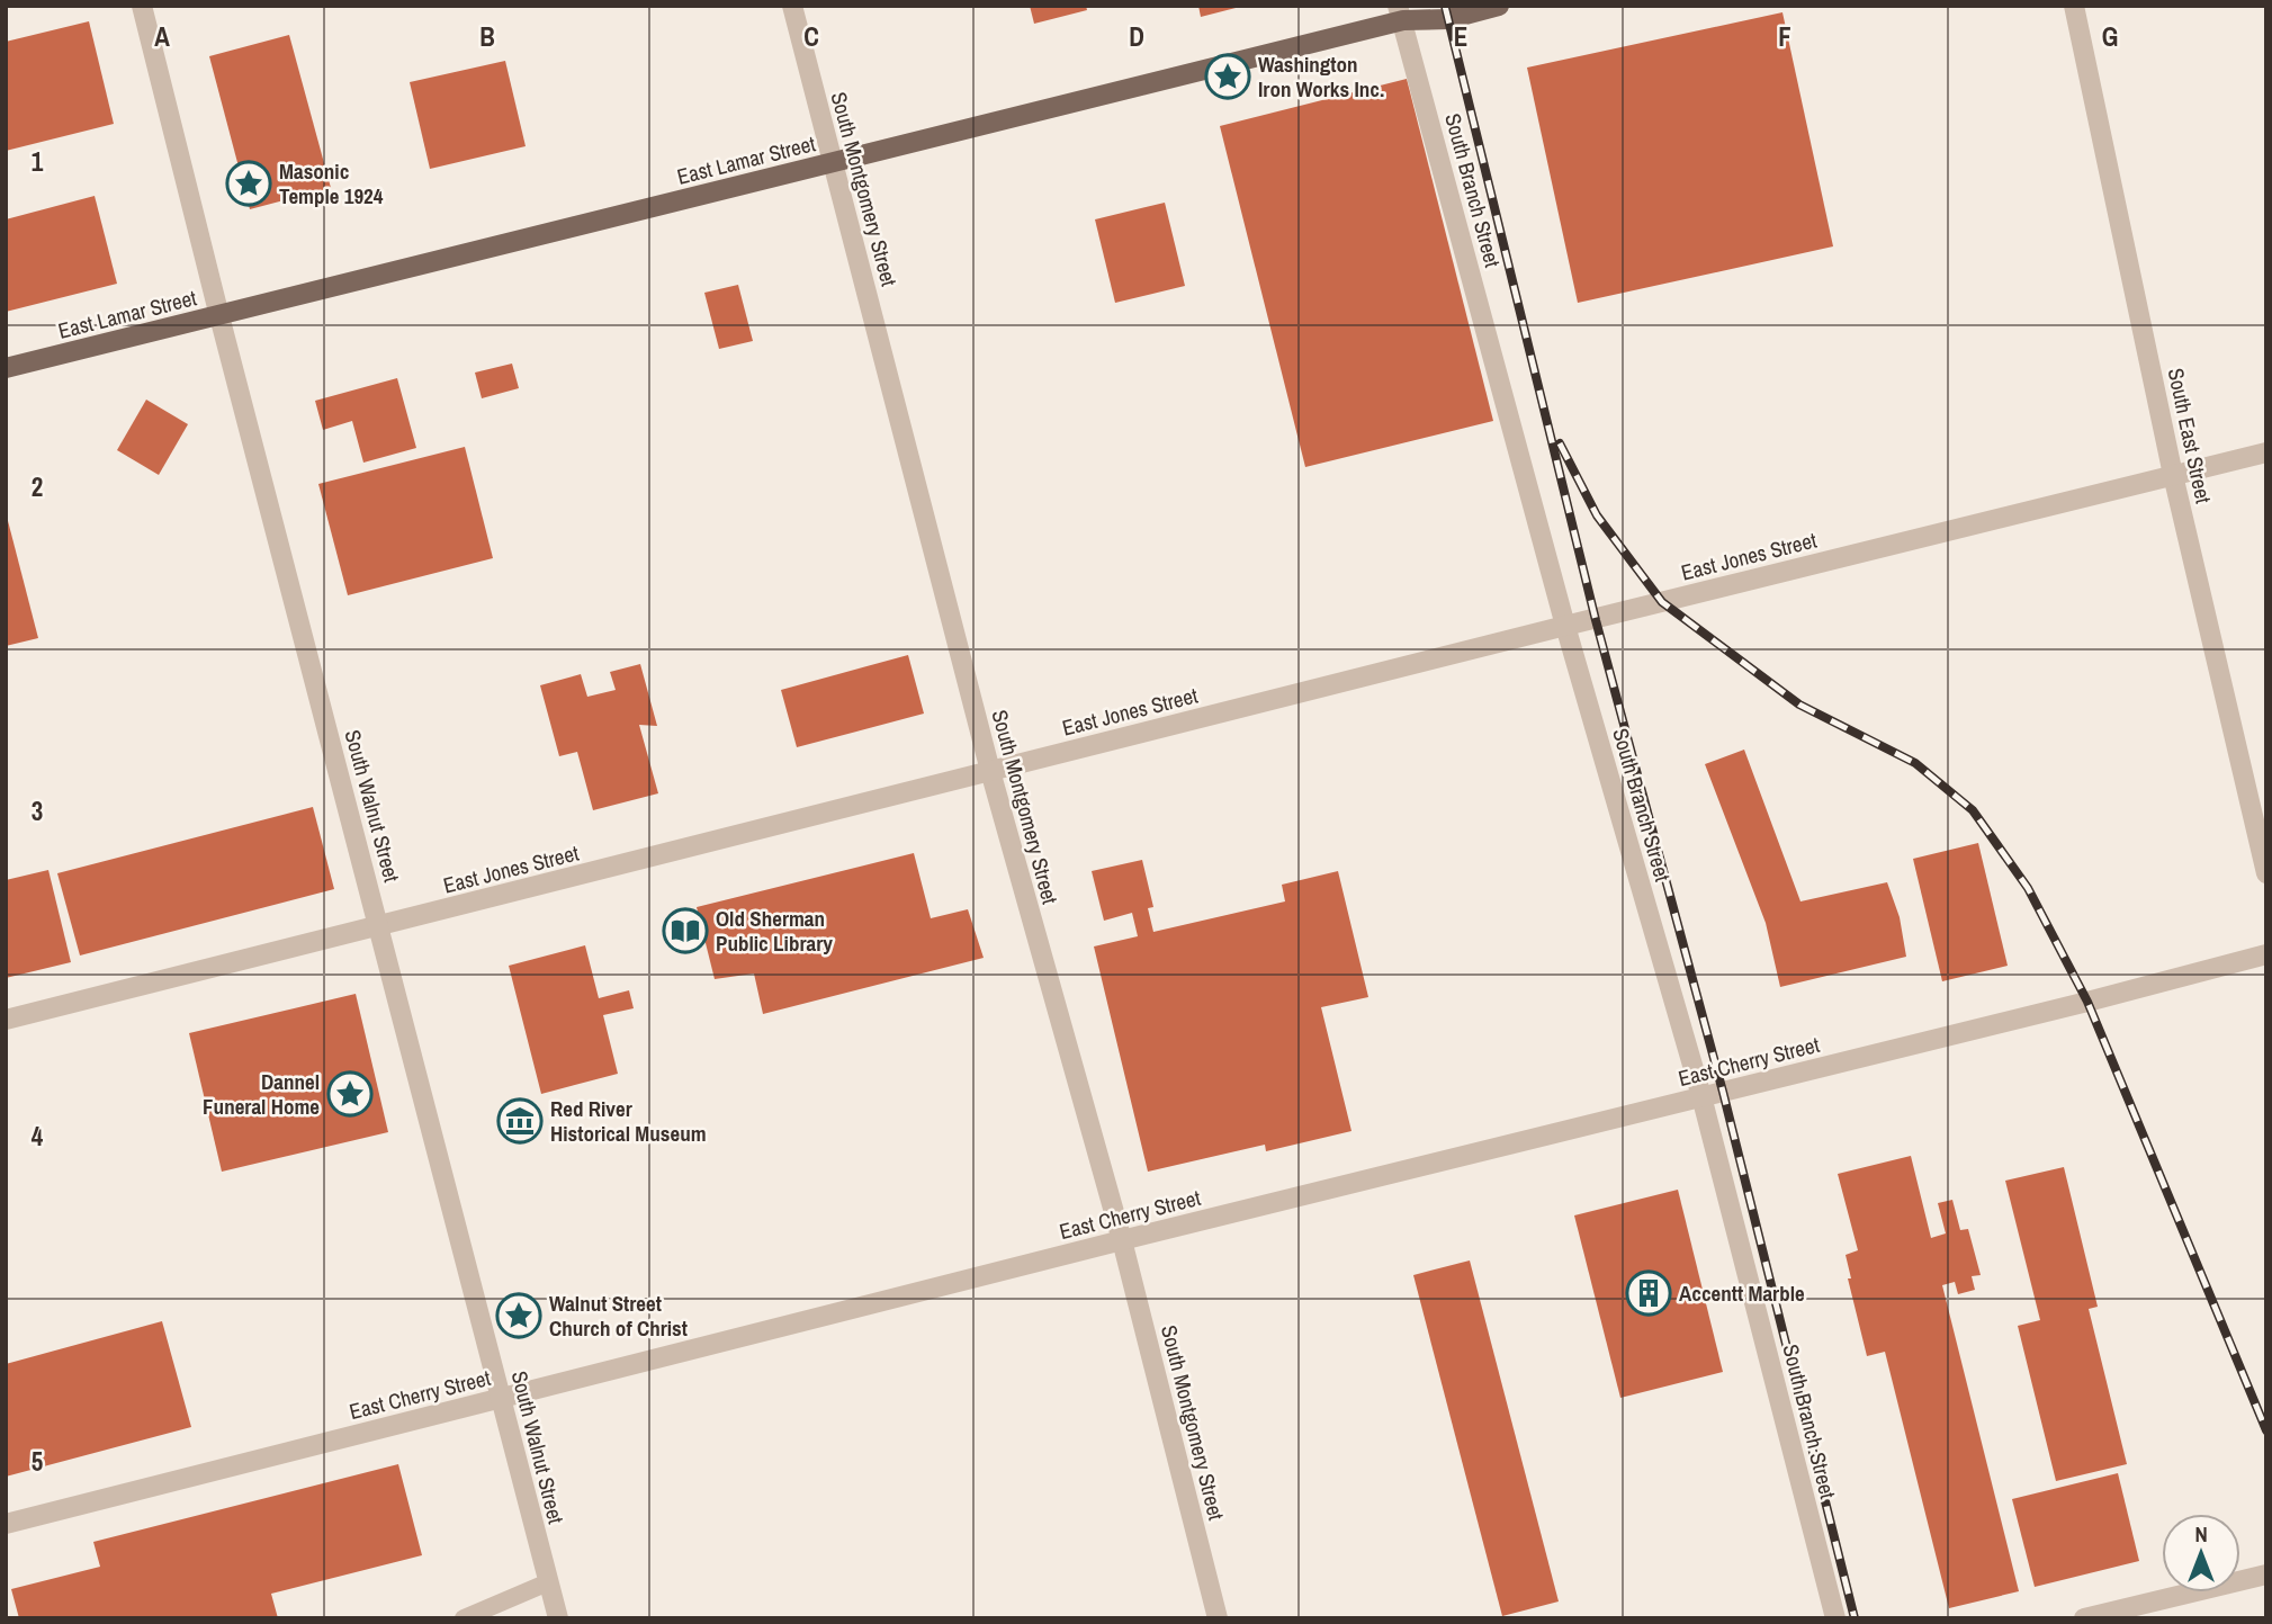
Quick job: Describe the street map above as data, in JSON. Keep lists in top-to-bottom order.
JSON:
{
  "streets": {
    "main road": ["East Lamar Street"],
    "street": [
      "South Montgomery Street",
      "South Branch Street",
      "South East Street",
      "East Jones Street",
      "South Walnut Street",
      "East Cherry Street"
    ]
  },
  "crossings": [
    ["East Lamar Street", "South Montgomery Street"],
    ["East Lamar Street", "South Branch Street"],
    ["East Lamar Street", "South Walnut Street"],
    ["South Montgomery Street", "East Jones Street"],
    ["South Montgomery Street", "East Cherry Street"],
    ["South Branch Street", "East Jones Street"],
    ["South Branch Street", "East Cherry Street"],
    ["South East Street", "East Jones Street"],
    ["East Jones Street", "South Walnut Street"],
    ["South Walnut Street", "East Cherry Street"]
  ],
  "places": {
    "place": [
      "Washington Iron Works Inc.",
      "Masonic Temple 1924",
      "Dannel Funeral Home",
      "Walnut Street Church of Christ"
    ],
    "library": ["Old Sherman Public Library"],
    "museum": ["Red River Historical Museum"],
    "building": ["Accentt Marble"]
  },
  "north": "top",
  "grid": {
    "columns": [
      "A",
      "B",
      "C",
      "D",
      "E",
      "F",
      "G"
    ],
    "rows": [
      "1",
      "2",
      "3",
      "4",
      "5"
    ]
  }
}
